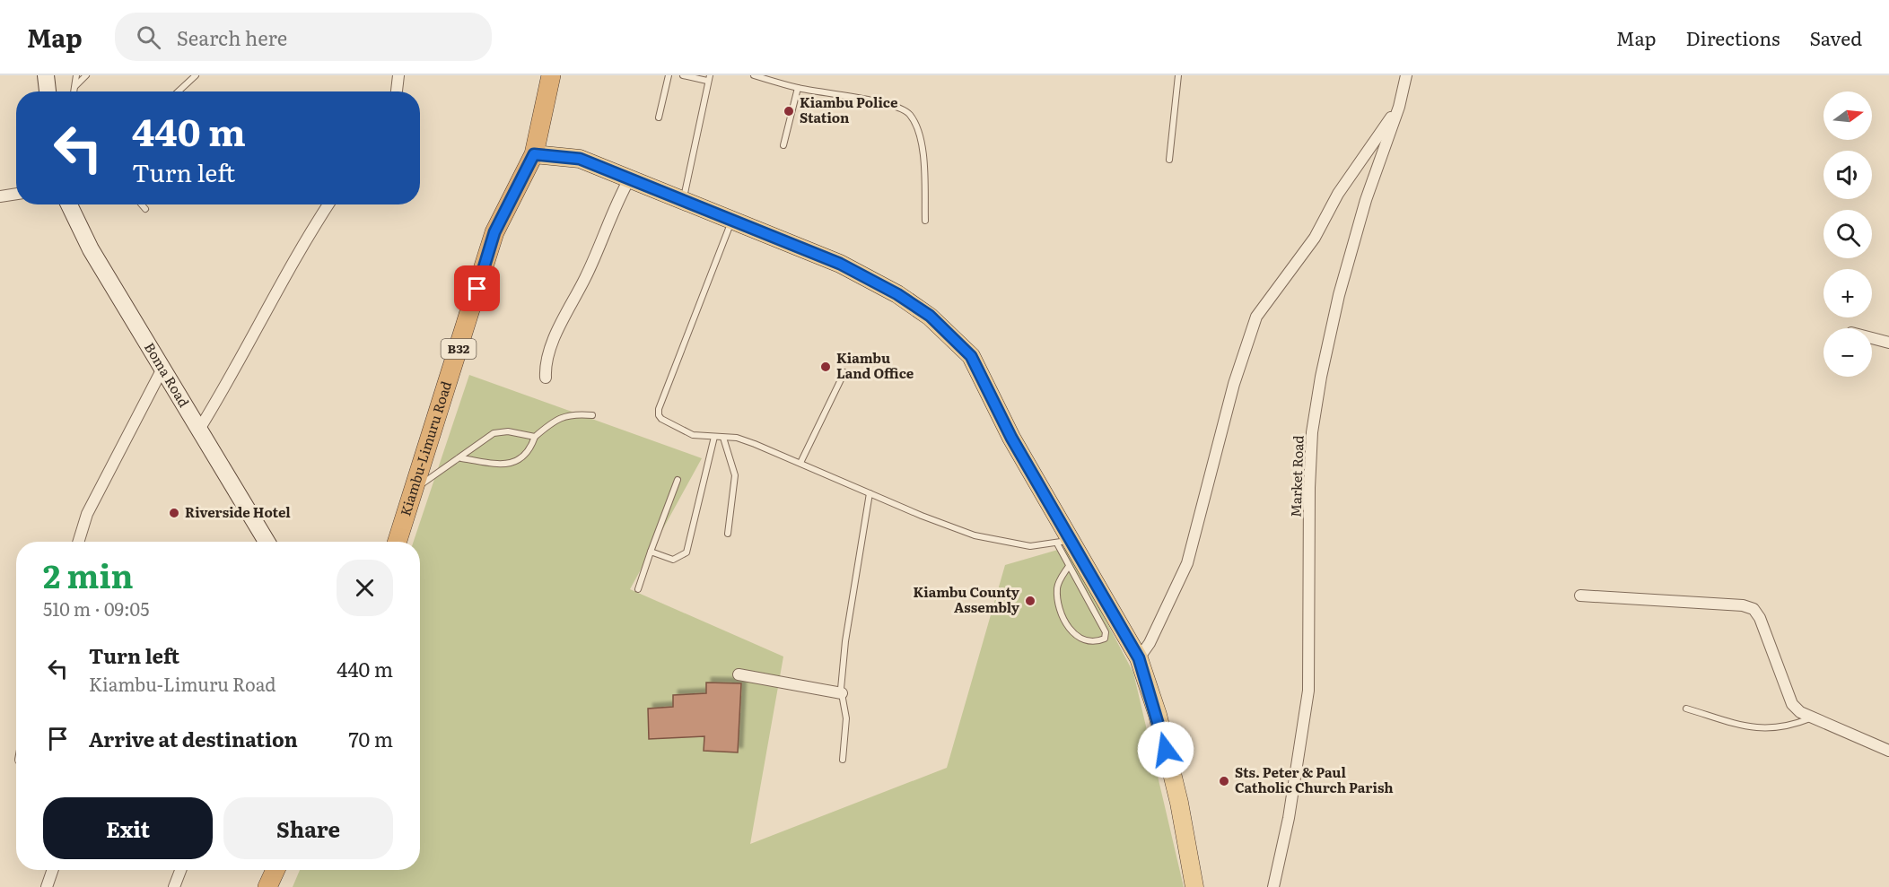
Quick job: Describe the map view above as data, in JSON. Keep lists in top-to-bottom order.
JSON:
{
  "streets": {
    "highway": ["B32", "Kiambu-Limuru Road"],
    "main road": ["Boma Road"],
    "street": ["Market Road"]
  },
  "places": [
    "Kiambu Police Station",
    "Kiambu Land Office",
    "Riverside Hotel",
    "Kiambu County Assembly",
    "Sts. Peter & Paul Catholic Church Parish"
  ],
  "north": "right",
  "page": {
    "header": "Map",
    "search": "Search here",
    "nav": ["Map", "Directions", "Saved"],
    "map_buttons": ["+", "−"],
    "turn": ["440 m", "Turn left"],
    "heading": ["2 min", "510 m · 09:05"],
    "list": [
      {
        "name": "Turn left",
        "note": "Kiambu-Limuru Road",
        "value": "440 m"
      },
      {
        "name": "Arrive at destination",
        "value": "70 m"
      }
    ],
    "buttons": ["Exit", "Share"]
  }
}
